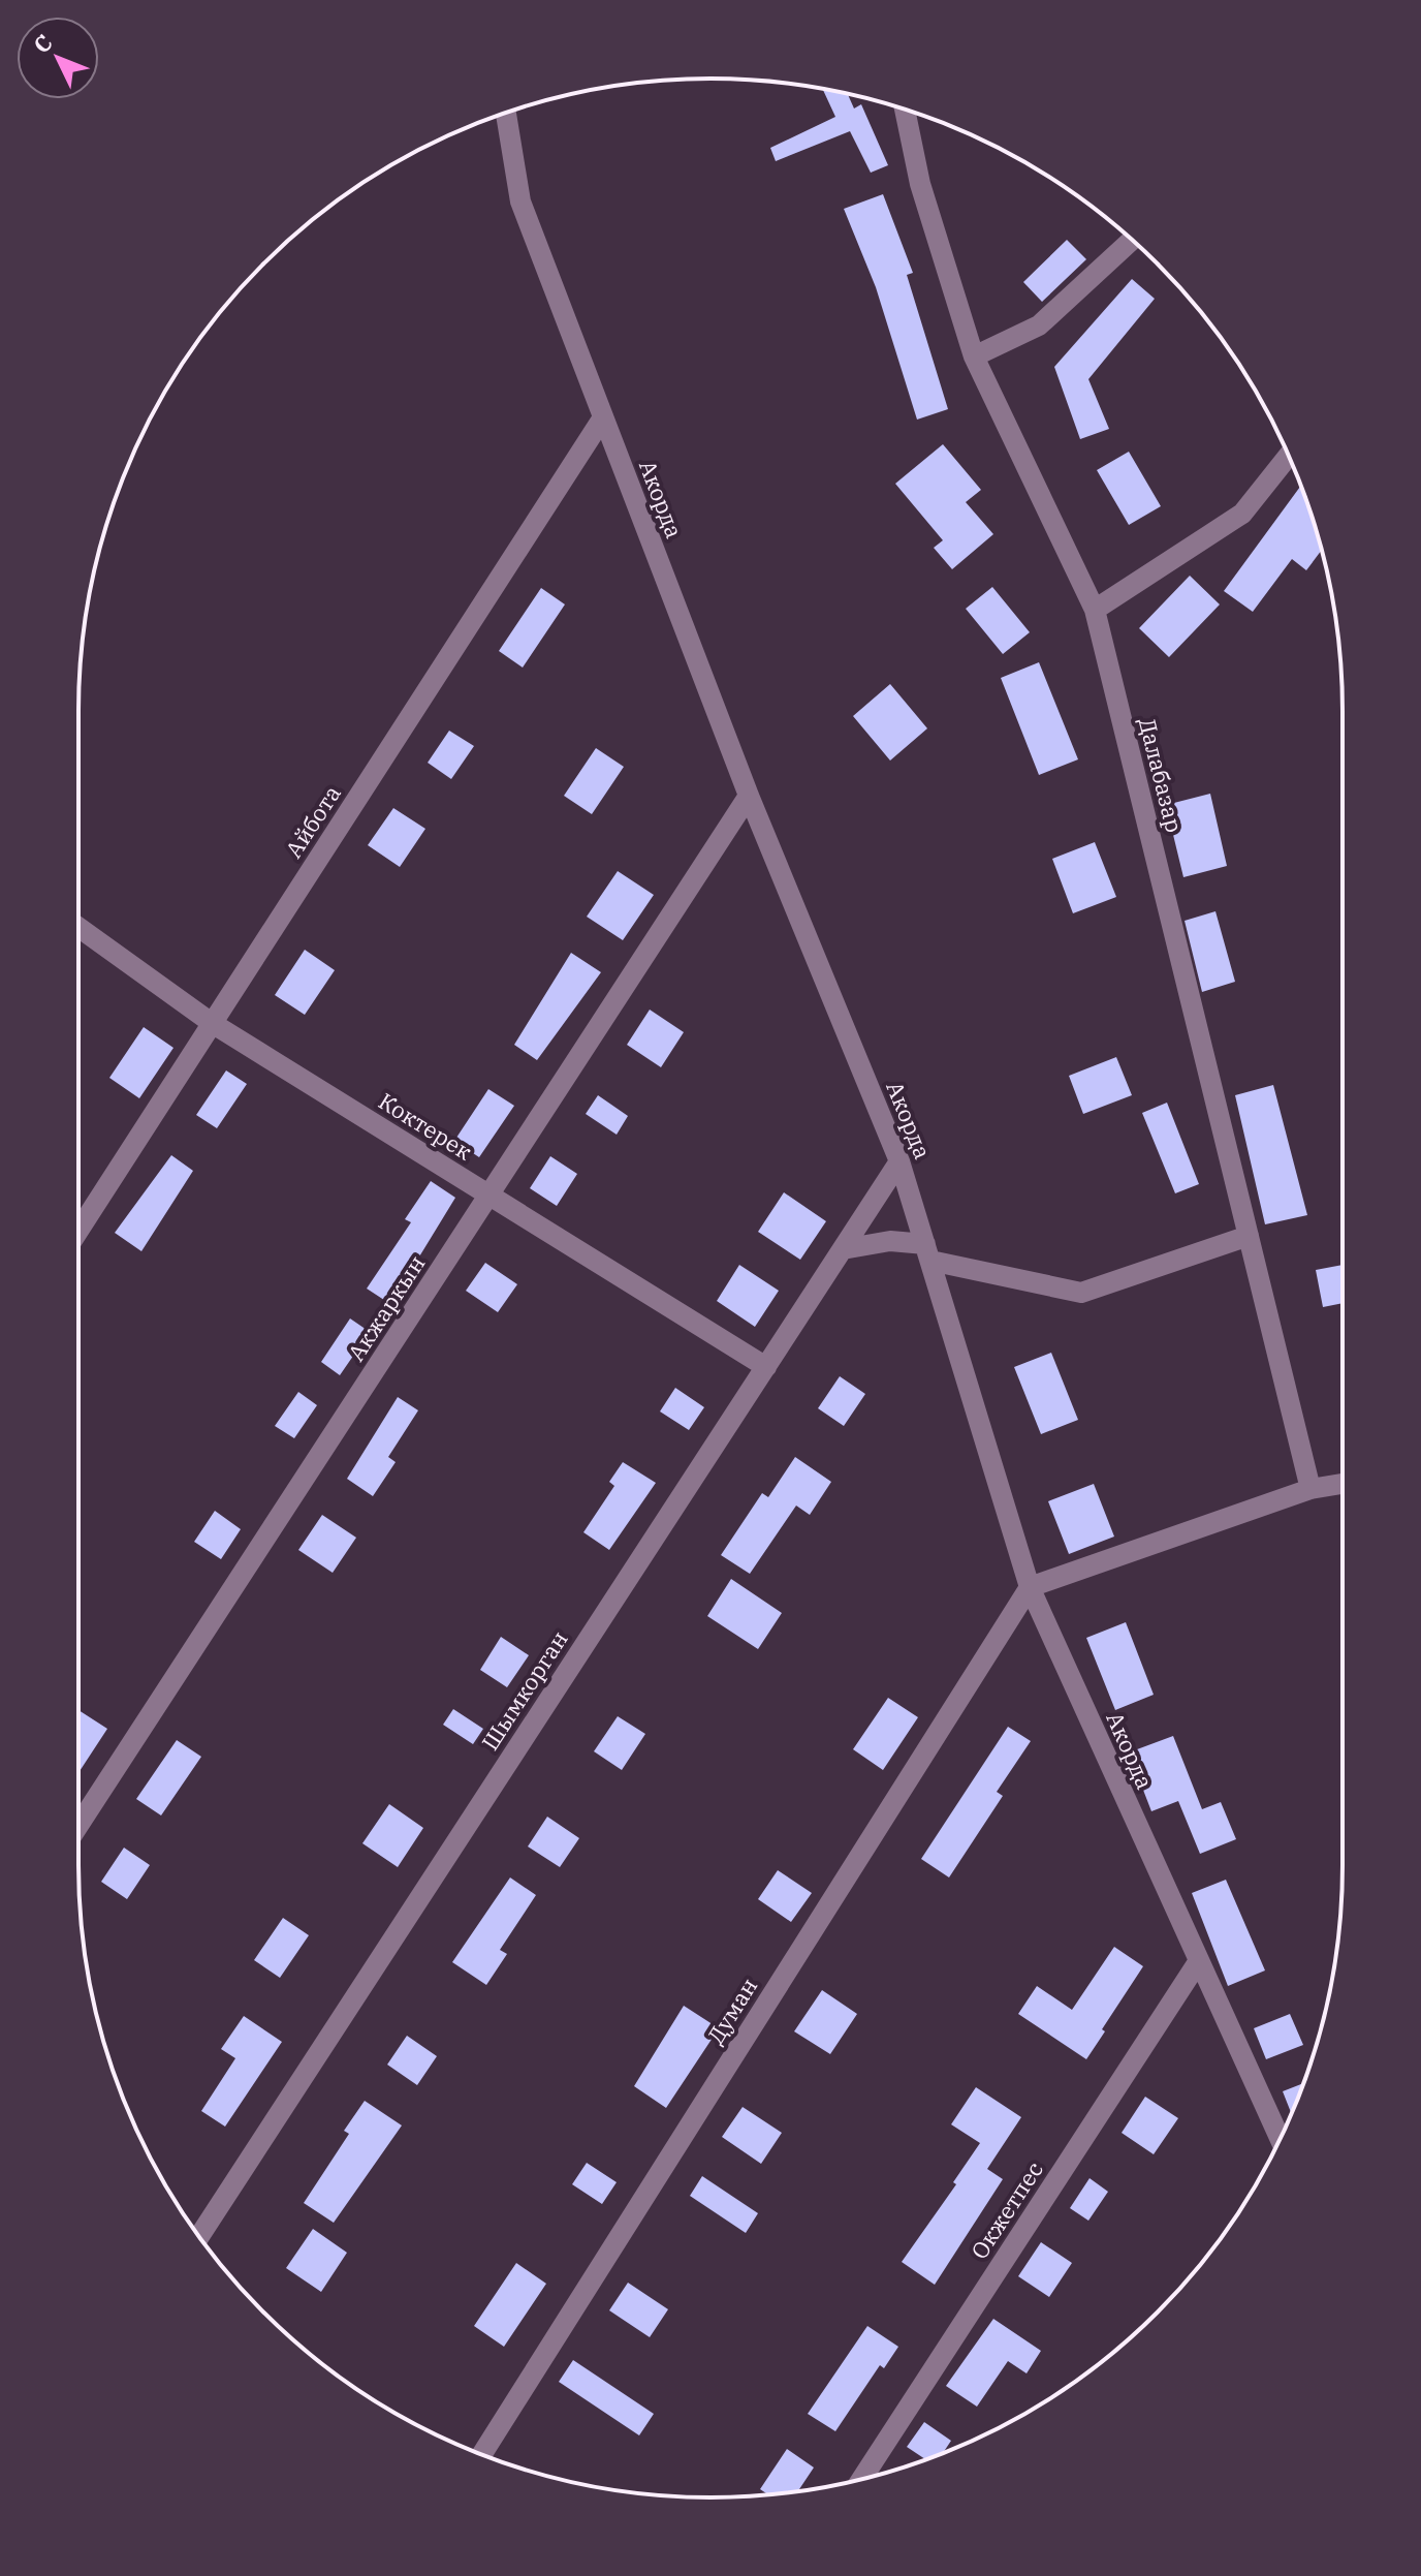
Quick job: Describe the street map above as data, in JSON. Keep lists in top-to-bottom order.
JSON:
{
  "streets": {
    "street": [
      "Акорда",
      "Далабазар",
      "Айбота",
      "Коктерек",
      "Акжаркын",
      "Шымкорган",
      "Думан",
      "Окжетпес"
    ]
  },
  "crossings": [
    ["Акорда", "Айбота"],
    ["Акорда", "Акжаркын"],
    ["Акорда", "Шымкорган"],
    ["Акорда", "Думан"],
    ["Акорда", "Окжетпес"],
    ["Айбота", "Коктерек"],
    ["Коктерек", "Акжаркын"],
    ["Коктерек", "Шымкорган"]
  ],
  "north": "top left"
}
